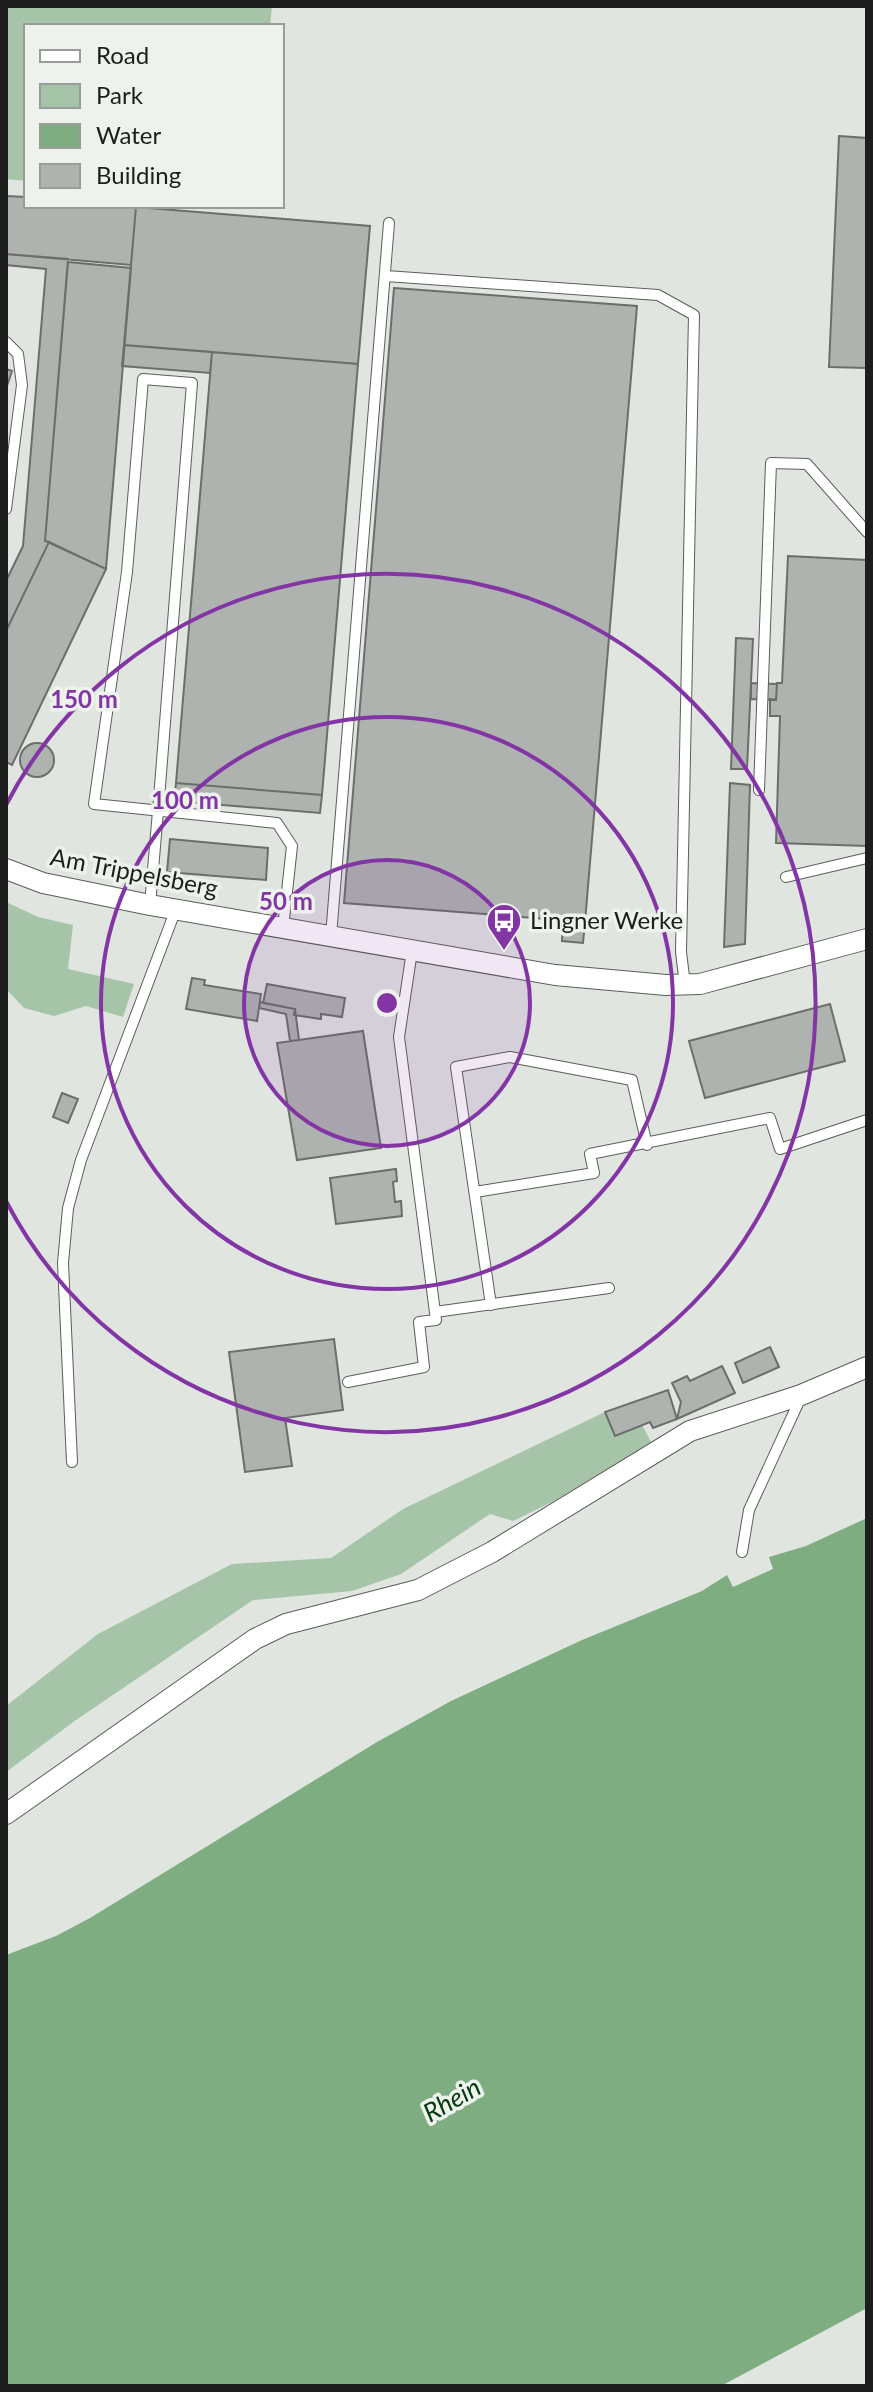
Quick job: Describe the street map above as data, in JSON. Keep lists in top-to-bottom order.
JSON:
{
  "streets": {
    "street": ["Am Trippelsberg"]
  },
  "water": ["Rhein"],
  "places": {
    "bus stop": ["Lingner Werke"]
  },
  "legend": [
    "Road",
    "Park",
    "Water",
    "Building"
  ],
  "rings": ["150 m", "100 m", "50 m"]
}
